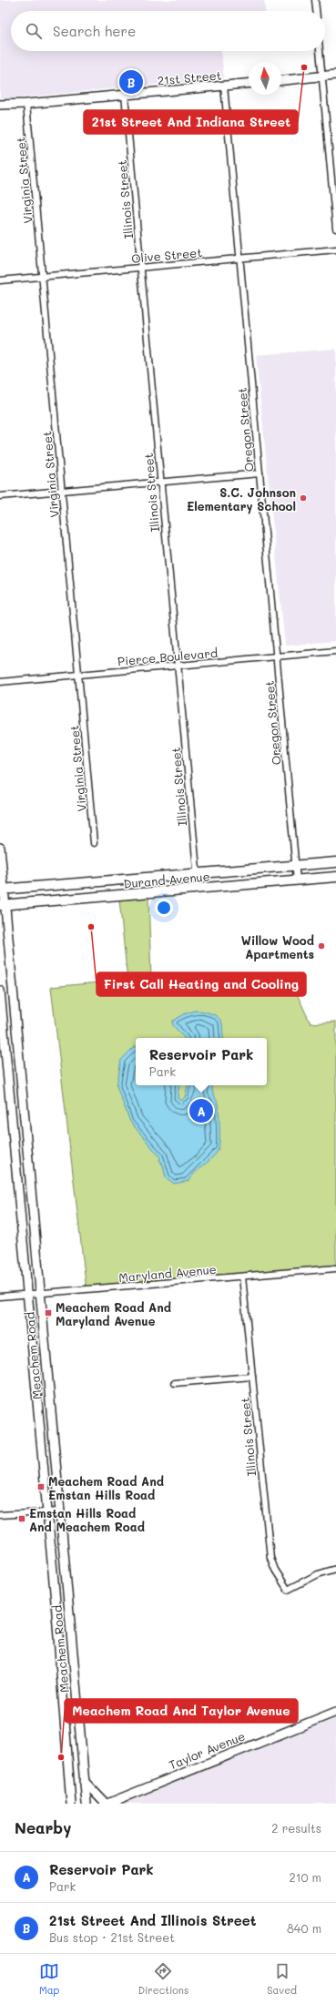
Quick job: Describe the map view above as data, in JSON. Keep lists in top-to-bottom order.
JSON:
{
  "streets": {
    "main road": ["Durand Avenue"],
    "street": [
      "21st Street",
      "Virginia Street",
      "Illinois Street",
      "Olive Street",
      "Oregon Street",
      "Pierce Boulevard",
      "Maryland Avenue",
      "Meachem Road",
      "Taylor Avenue"
    ]
  },
  "crossings": [
    ["21st Street", "Virginia Street"],
    ["21st Street", "Illinois Street"],
    ["21st Street", "Oregon Street"],
    ["Virginia Street", "Olive Street"],
    ["Virginia Street", "Pierce Boulevard"],
    ["Illinois Street", "Olive Street"],
    ["Illinois Street", "Pierce Boulevard"],
    ["Illinois Street", "Durand Avenue"],
    ["Illinois Street", "Maryland Avenue"],
    ["Olive Street", "Oregon Street"],
    ["Oregon Street", "Pierce Boulevard"],
    ["Oregon Street", "Durand Avenue"],
    ["Durand Avenue", "Meachem Road"],
    ["Maryland Avenue", "Meachem Road"]
  ],
  "places": {
    "other": [
      "21st Street And Indiana Street",
      "S.C. Johnson Elementary School",
      "First Call Heating and Cooling",
      "Willow Wood Apartments",
      "Meachem Road And Taylor Avenue"
    ],
    "transit": ["Meachem Road And Maryland Avenue", "Meachem Road And Emstan Hills Road", "Emstan Hills Road And Meachem Road"]
  },
  "north": "top",
  "page": {
    "search": "Search here",
    "pins": ["B", "A"],
    "popup": ["Reservoir Park", "Park"],
    "heading": ["Nearby", "2 results"],
    "list": [
      {
        "mark": "A",
        "name": "Reservoir Park",
        "note": "Park",
        "value": "210 m"
      },
      {
        "mark": "B",
        "name": "21st Street And Illinois Street",
        "note": "Bus stop · 21st Street",
        "value": "840 m"
      }
    ],
    "nav": ["Map", "Directions", "Saved"]
  }
}
